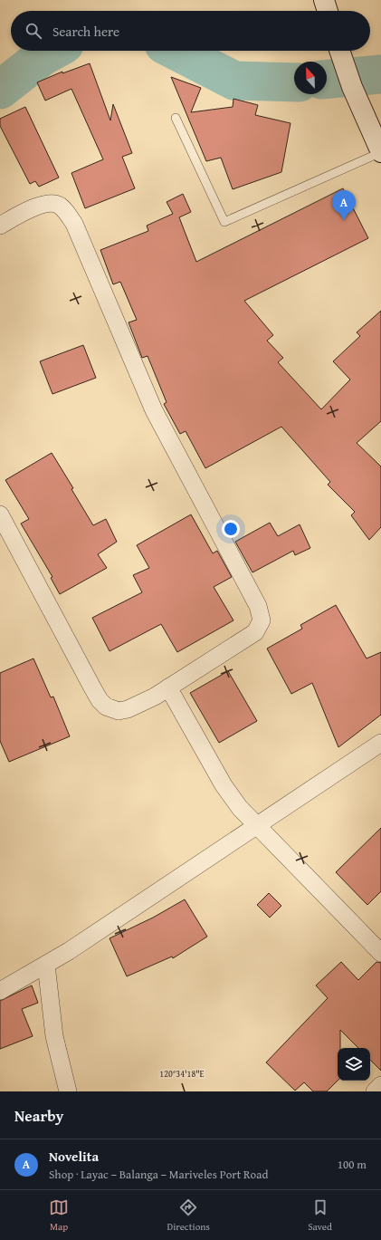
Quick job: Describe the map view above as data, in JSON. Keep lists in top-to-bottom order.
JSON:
{
  "north": "top",
  "page": {
    "search": "Search here",
    "pins": "A",
    "heading": "Nearby",
    "list": [
      {
        "mark": "A",
        "name": "Novelita",
        "note": "Shop · Layac – Balanga – Mariveles Port Road",
        "value": "100 m"
      }
    ],
    "nav": ["Map", "Directions", "Saved"]
  },
  "coordinates": ["120°34'18\"E"]
}
